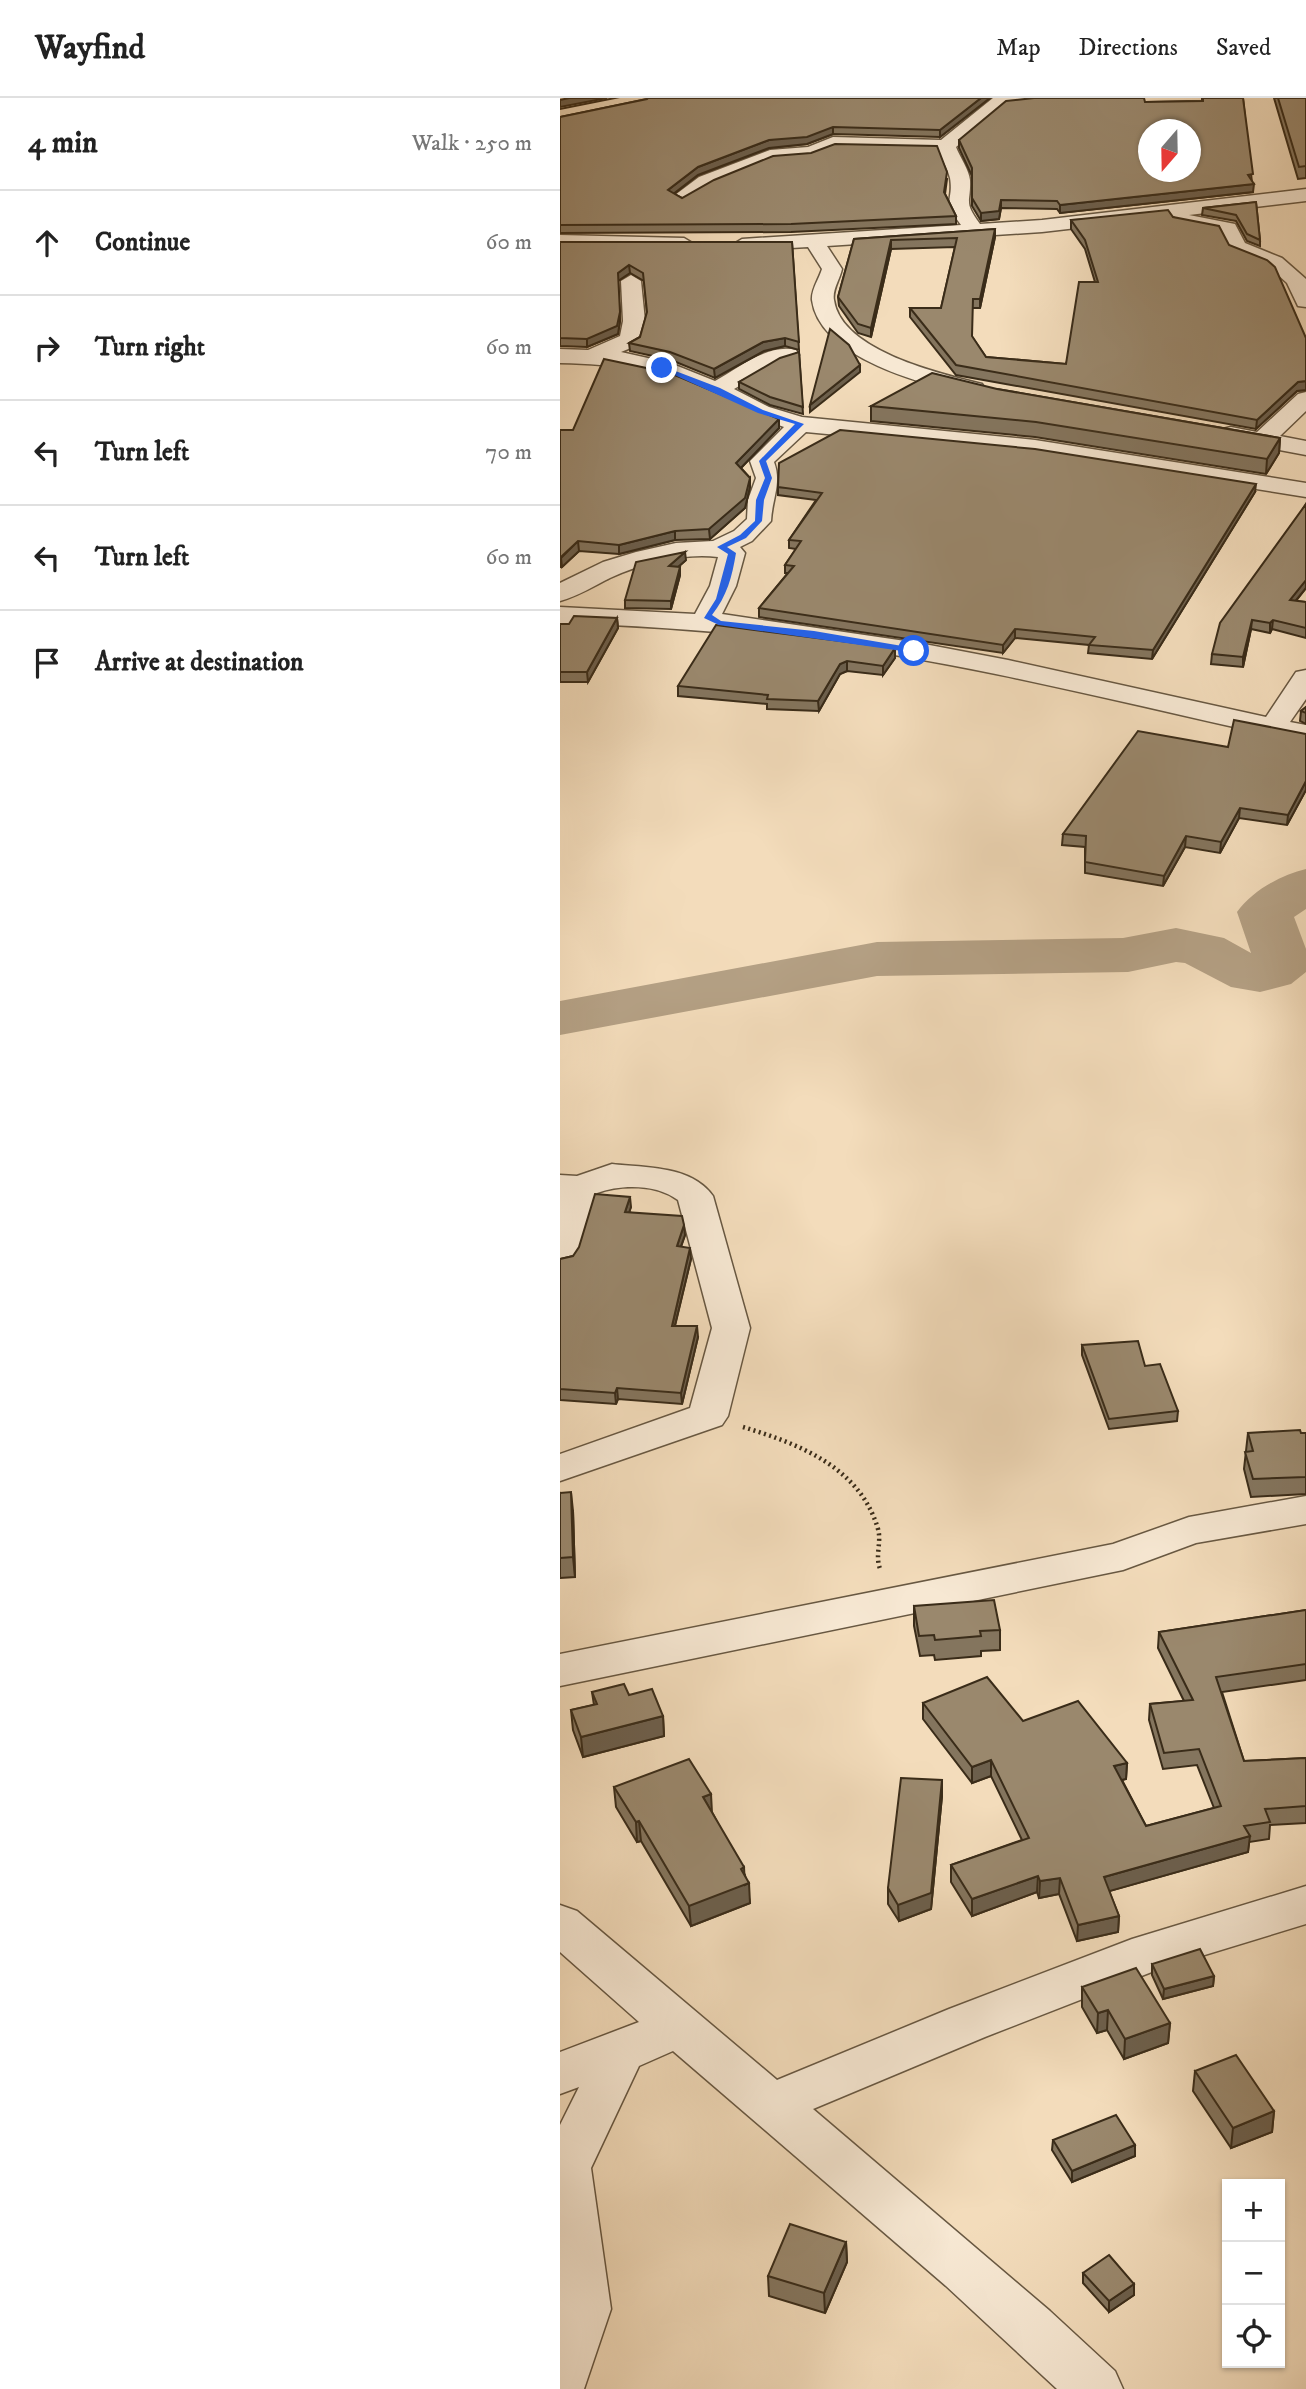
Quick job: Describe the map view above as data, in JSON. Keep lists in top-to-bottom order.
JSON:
{
  "north": "bottom",
  "page": {
    "header": "Wayfind",
    "nav": ["Map", "Directions", "Saved"],
    "heading": ["4 min", "Walk · 250 m"],
    "list": [
      ["Continue", "60 m"],
      ["Turn right", "60 m"],
      ["Turn left", "70 m"],
      ["Turn left", "60 m"],
      "Arrive at destination"
    ],
    "map_buttons": ["+", "−"]
  }
}
